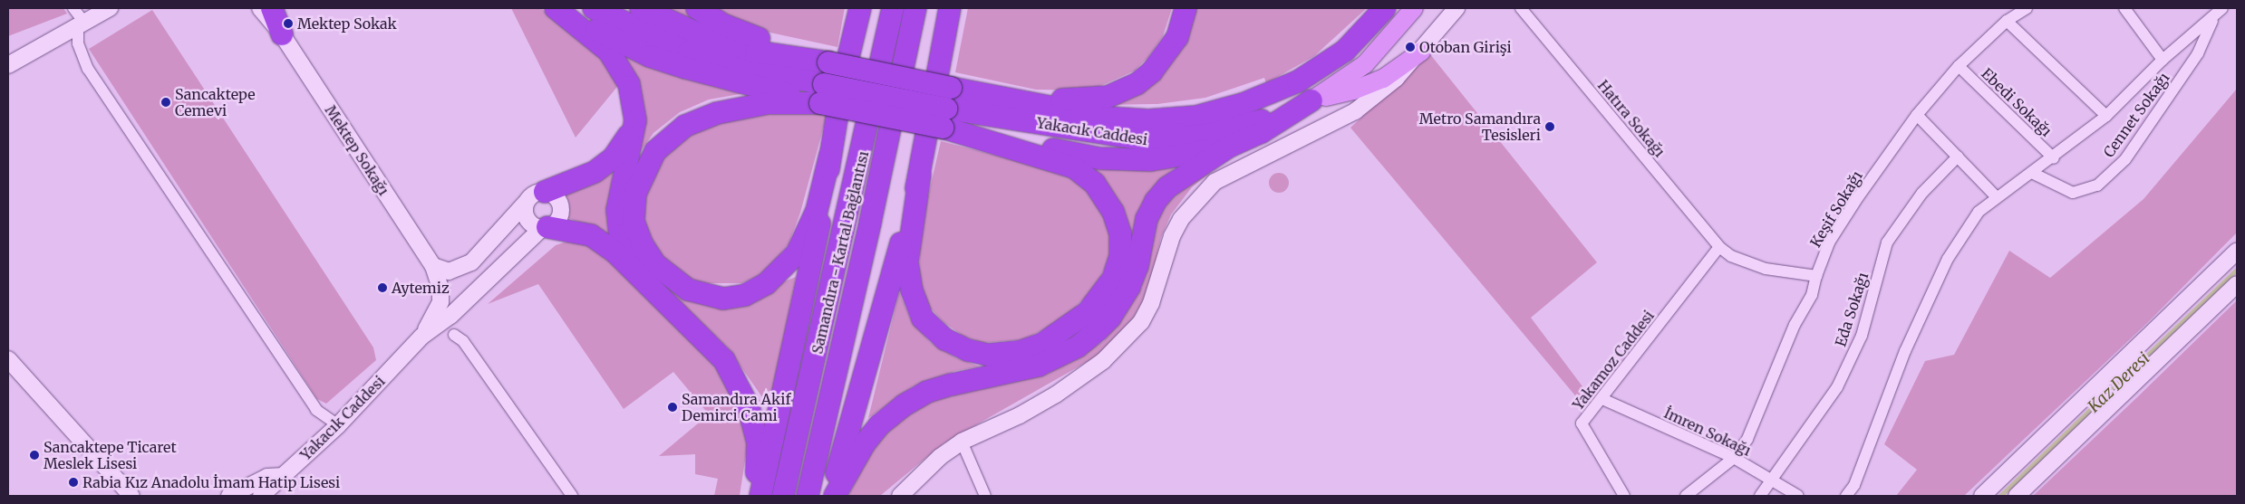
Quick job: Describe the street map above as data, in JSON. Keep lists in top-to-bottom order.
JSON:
{
  "streets": {
    "highway": ["Yakacık Caddesi", "Samandıra - Kartal Bağlantısı"],
    "main road": ["Mektep Sokağı"],
    "street": [
      "Ebedi Sokağı",
      "Cennet Sokağı",
      "Hatıra Sokağı",
      "Keşif Sokağı",
      "Eda Sokağı",
      "Yakamoz Caddesi",
      "İmren Sokağı"
    ]
  },
  "crossings": [
    ["Ebedi Sokağı", "Keşif Sokağı"],
    ["Hatıra Sokağı", "Keşif Sokağı"],
    ["Hatıra Sokağı", "Yakamoz Caddesi"],
    ["Yakacık Caddesi", "Mektep Sokağı"],
    ["Keşif Sokağı", "İmren Sokağı"],
    ["Eda Sokağı", "İmren Sokağı"],
    ["Yakamoz Caddesi", "İmren Sokağı"]
  ],
  "water": ["Kaz Deresi"],
  "places": [
    "Mektep Sokak",
    "Otoban Girişi",
    "Sancaktepe Cemevi",
    "Metro Samandıra Tesisleri",
    "Aytemiz",
    "Samandıra Akif Demirci Cami",
    "Sancaktepe Ticaret Meslek Lisesi",
    "Rabia Kız Anadolu İmam Hatip Lisesi"
  ]
}
